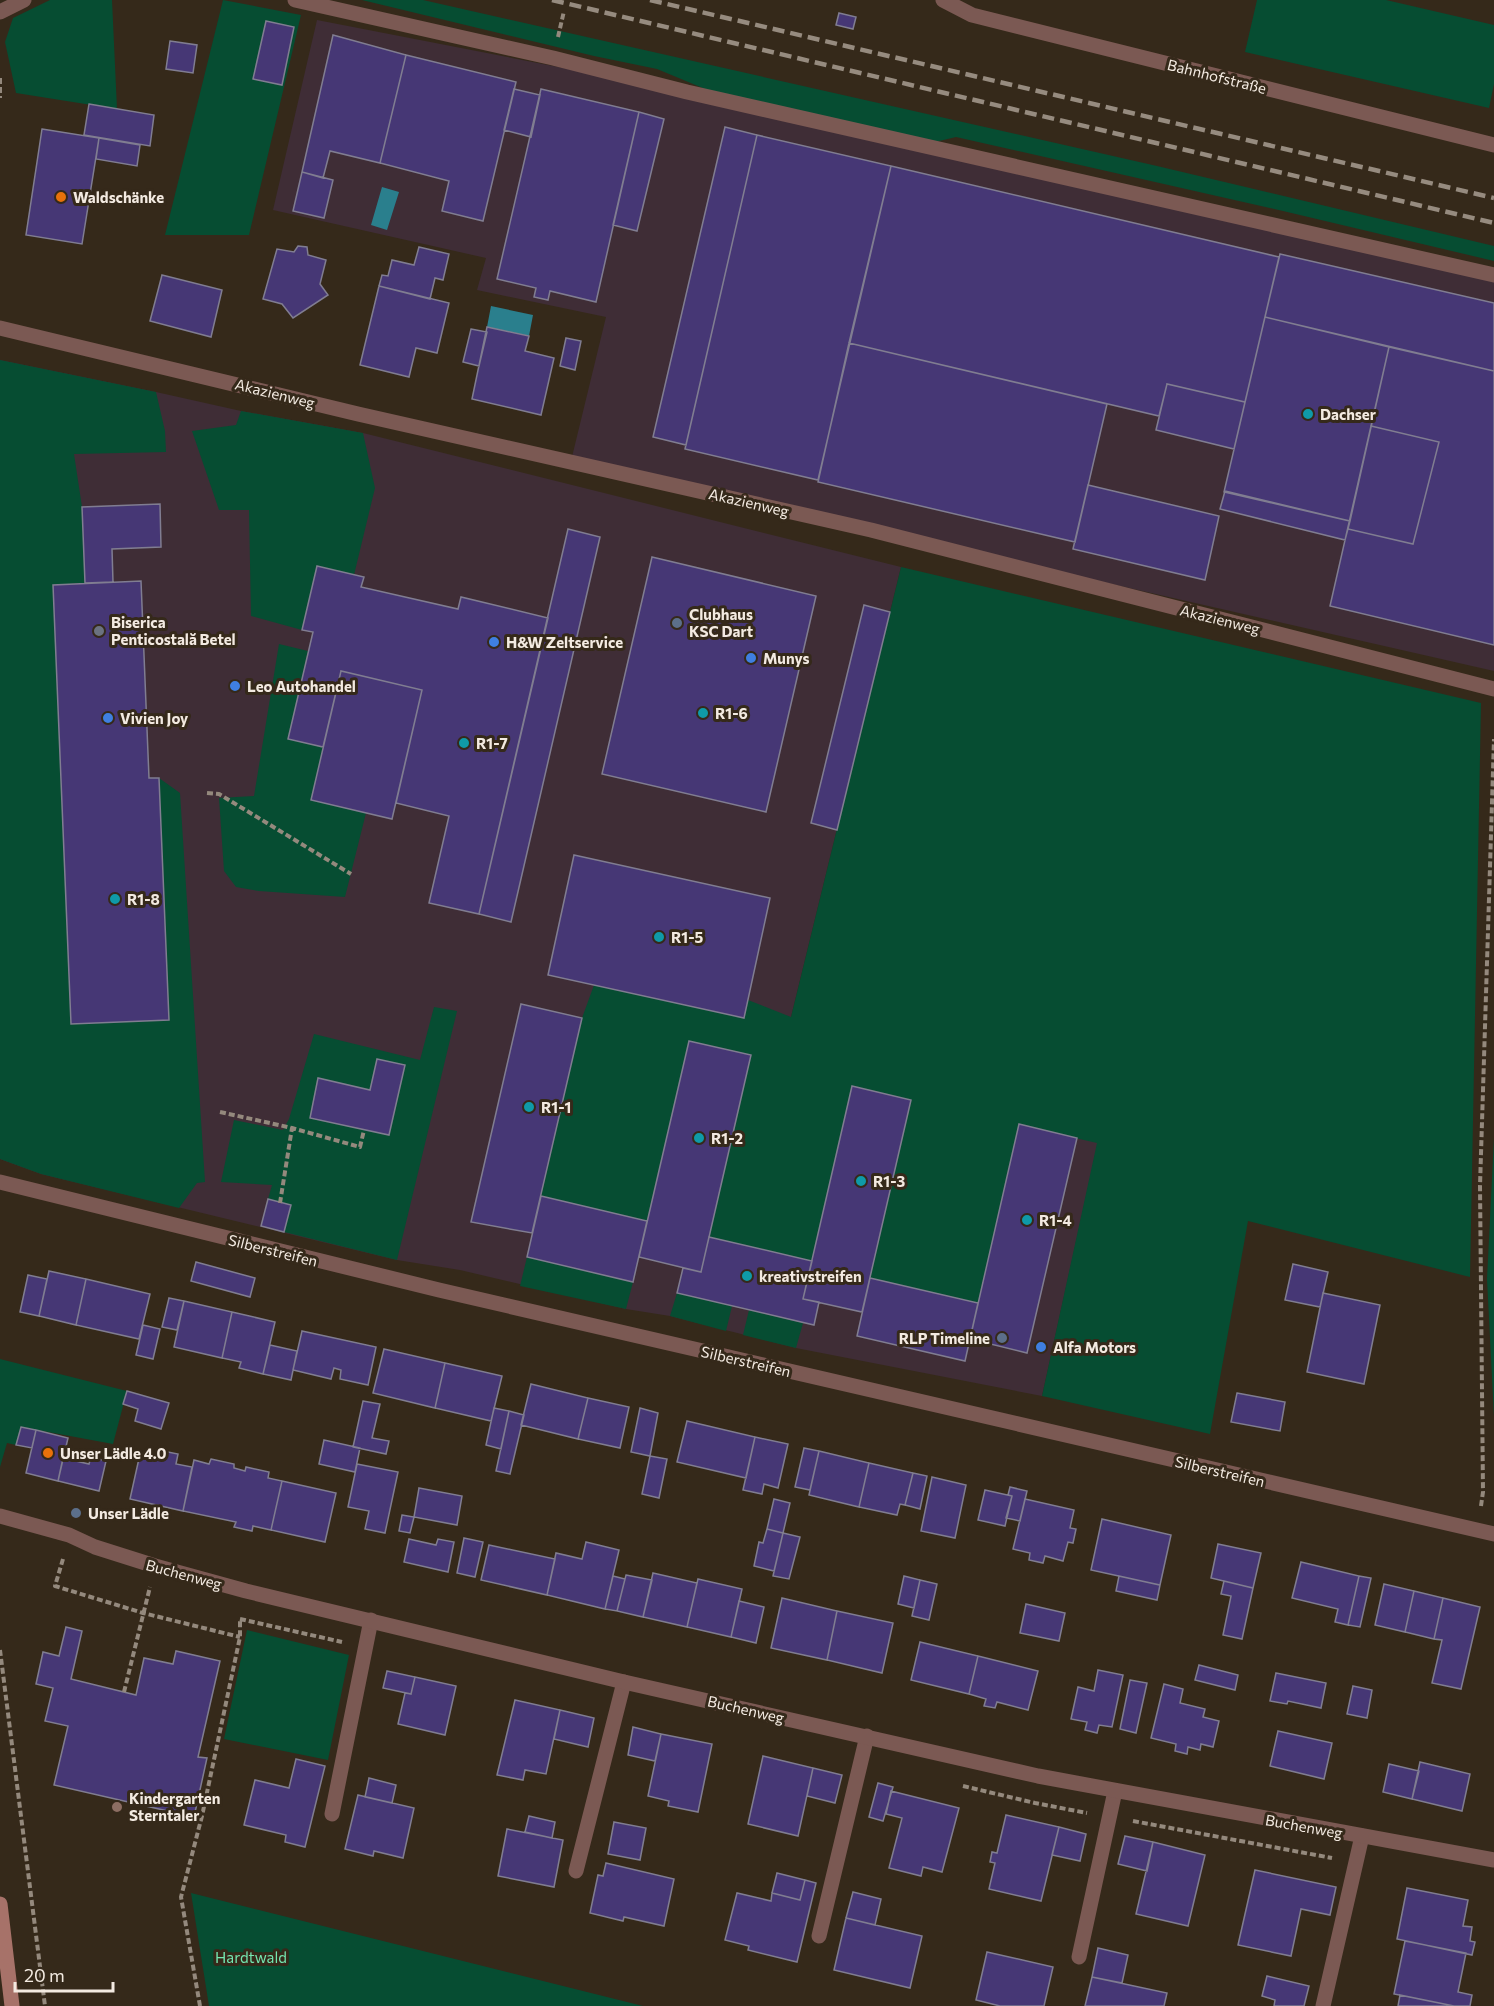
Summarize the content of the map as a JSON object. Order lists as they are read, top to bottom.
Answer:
{
  "streets": {
    "street": [
      "Bahnhofstraße",
      "Akazienweg",
      "Silberstreifen",
      "Buchenweg"
    ]
  },
  "parks": ["Hardtwald"],
  "places": [
    "Waldschänke",
    "Dachser",
    "Clubhaus KSC Dart",
    "Biserica Penticostală Betel",
    "H&W Zeltservice",
    "Munys",
    "Leo Autohandel",
    "R1-6",
    "Vivien Joy",
    "R1-7",
    "R1-8",
    "R1-5",
    "R1-1",
    "R1-2",
    "R1-3",
    "R1-4",
    "kreativstreifen",
    "RLP Timeline",
    "Alfa Motors",
    "Unser Lädle 4.0",
    "Unser Lädle",
    "Kindergarten Sterntaler"
  ],
  "scale_bar": "20 m"
}
